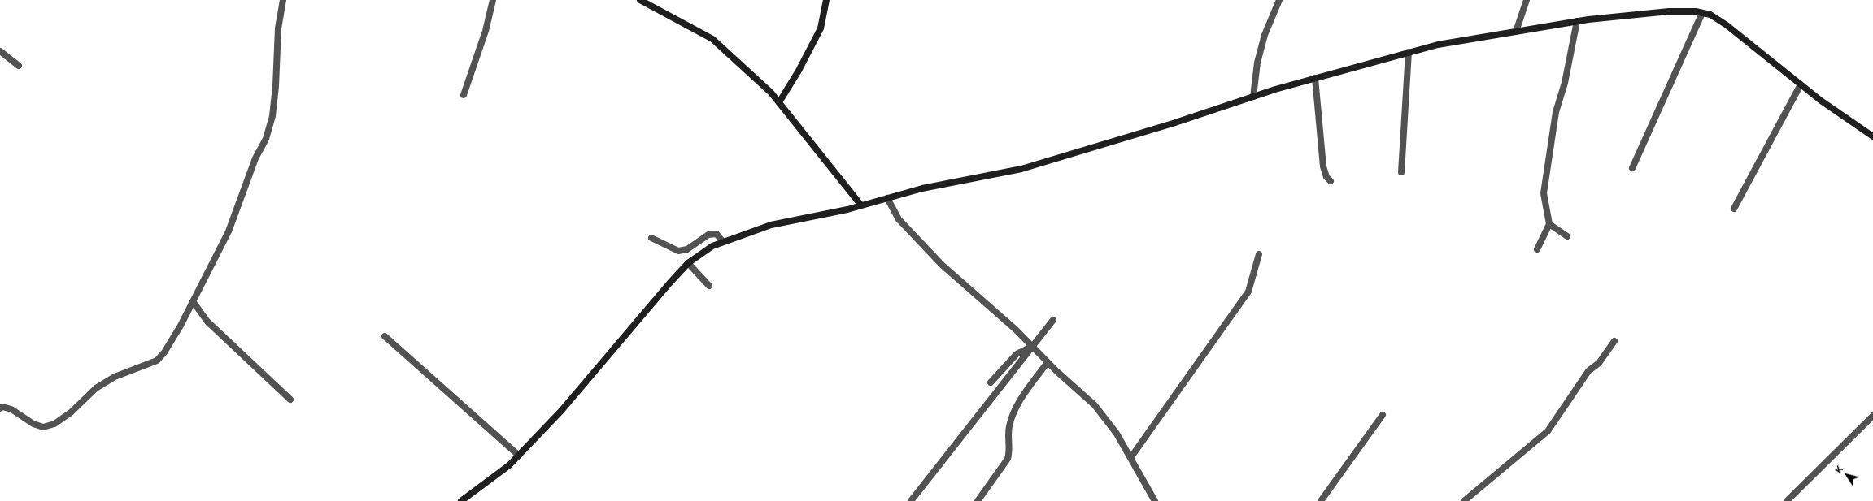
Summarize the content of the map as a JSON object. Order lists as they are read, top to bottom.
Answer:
{
  "north": "top left"
}
